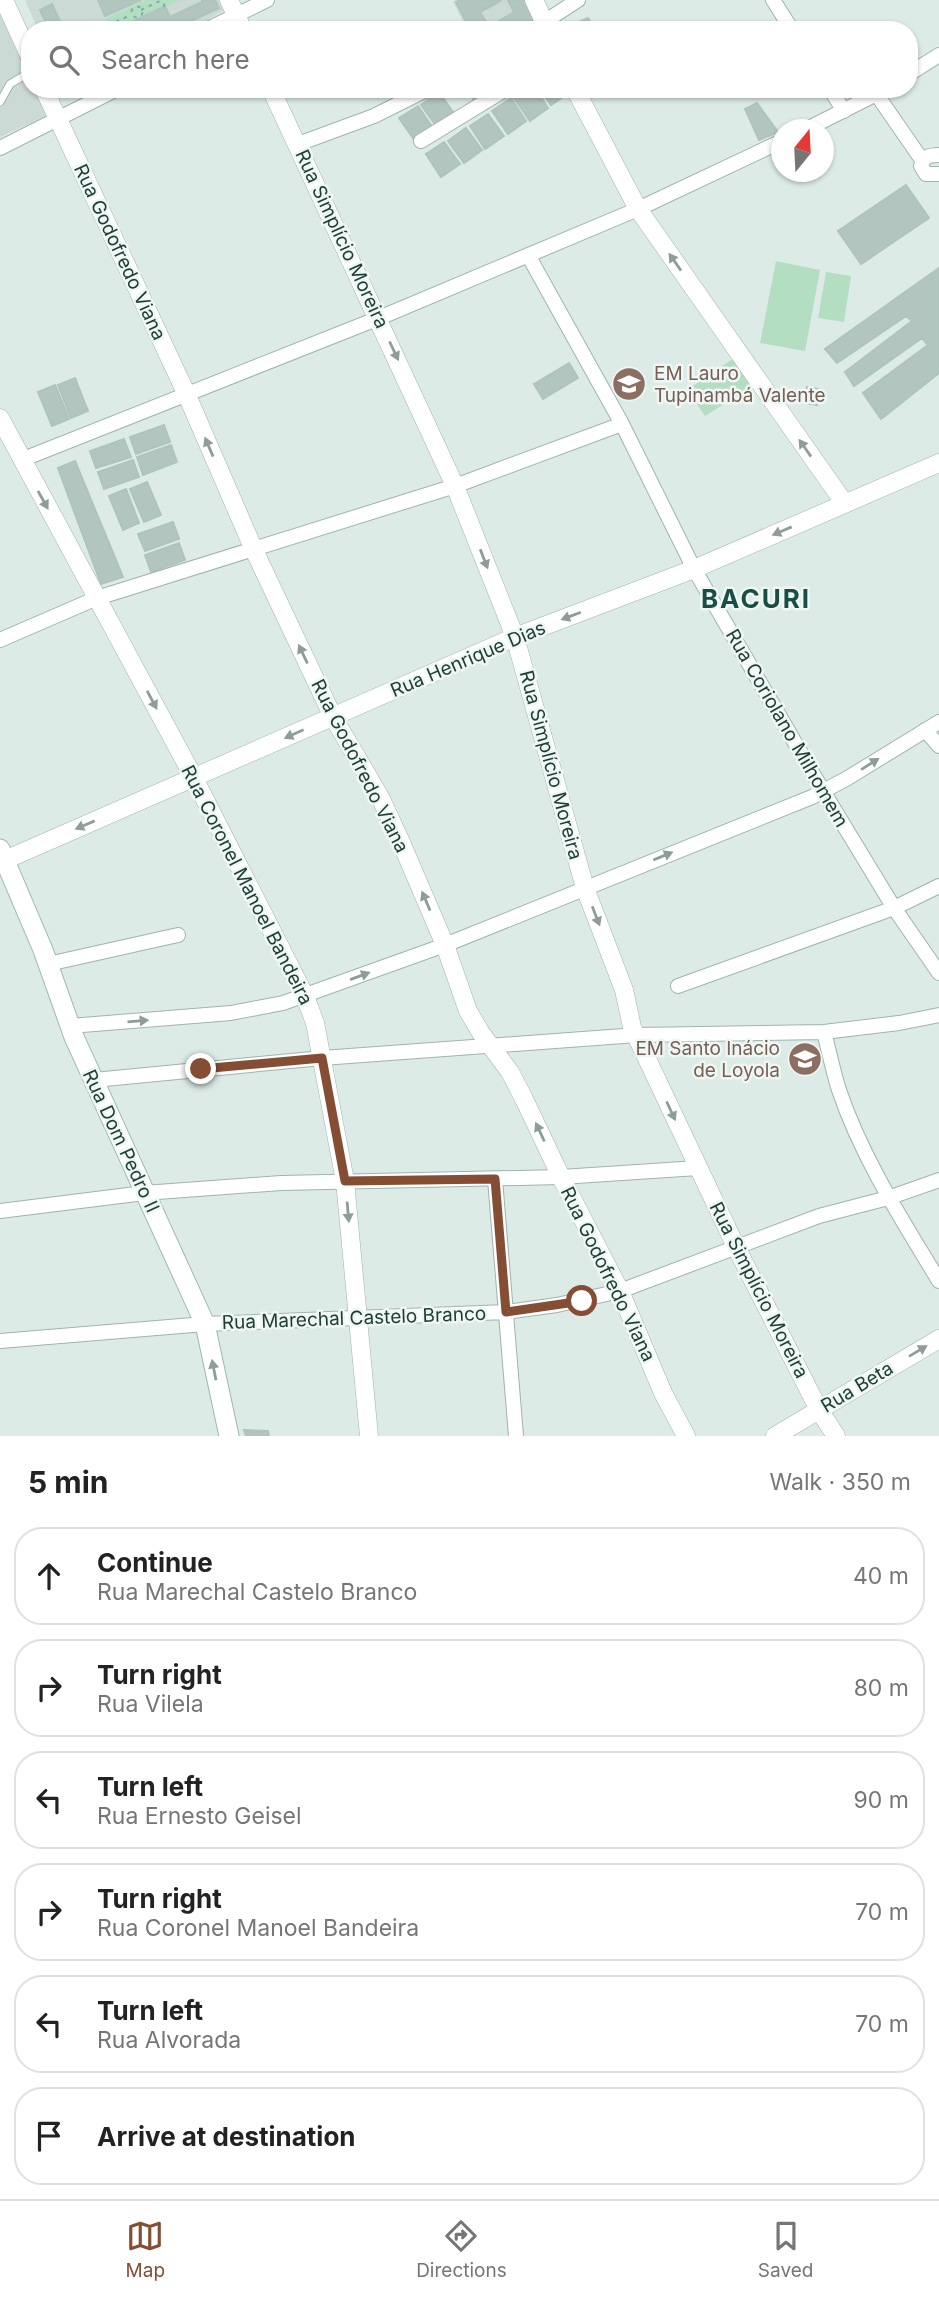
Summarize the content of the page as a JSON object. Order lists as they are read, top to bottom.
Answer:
{
  "streets": {
    "main road": ["Rua Dom Pedro II"],
    "street": [
      "Rua Simplício Moreira",
      "Rua Godofredo Viana",
      "Rua Henrique Dias",
      "Rua Coriolano Milhomem",
      "Rua Coronel Manoel Bandeira",
      "Rua Marechal Castelo Branco",
      "Rua Beta"
    ]
  },
  "crossings": [
    ["Rua Simplício Moreira", "Rua Henrique Dias"],
    ["Rua Simplício Moreira", "Rua Marechal Castelo Branco"],
    ["Rua Simplício Moreira", "Rua Beta"],
    ["Rua Godofredo Viana", "Rua Henrique Dias"],
    ["Rua Godofredo Viana", "Rua Marechal Castelo Branco"],
    ["Rua Henrique Dias", "Rua Coriolano Milhomem"],
    ["Rua Henrique Dias", "Rua Coronel Manoel Bandeira"],
    ["Rua Henrique Dias", "Rua Dom Pedro II"],
    ["Rua Coronel Manoel Bandeira", "Rua Marechal Castelo Branco"],
    ["Rua Dom Pedro II", "Rua Marechal Castelo Branco"]
  ],
  "one_way": [
    "Rua Simplício Moreira",
    "Rua Godofredo Viana",
    "Rua Henrique Dias",
    "Rua Coronel Manoel Bandeira",
    "Rua Beta"
  ],
  "districts": ["BACURI"],
  "places": {
    "school or university": ["EM Lauro Tupinambá Valente", "EM Santo Inácio de Loyola"]
  },
  "north": "top",
  "page": {
    "search": "Search here",
    "heading": ["5 min", "Walk · 350 m"],
    "list": [
      ["Continue", "Rua Marechal Castelo Branco", "40 m"],
      ["Turn right", "Rua Vilela", "80 m"],
      ["Turn left", "Rua Ernesto Geisel", "90 m"],
      ["Turn right", "Rua Coronel Manoel Bandeira", "70 m"],
      ["Turn left", "Rua Alvorada", "70 m"],
      "Arrive at destination"
    ],
    "nav": ["Map", "Directions", "Saved"]
  }
}
